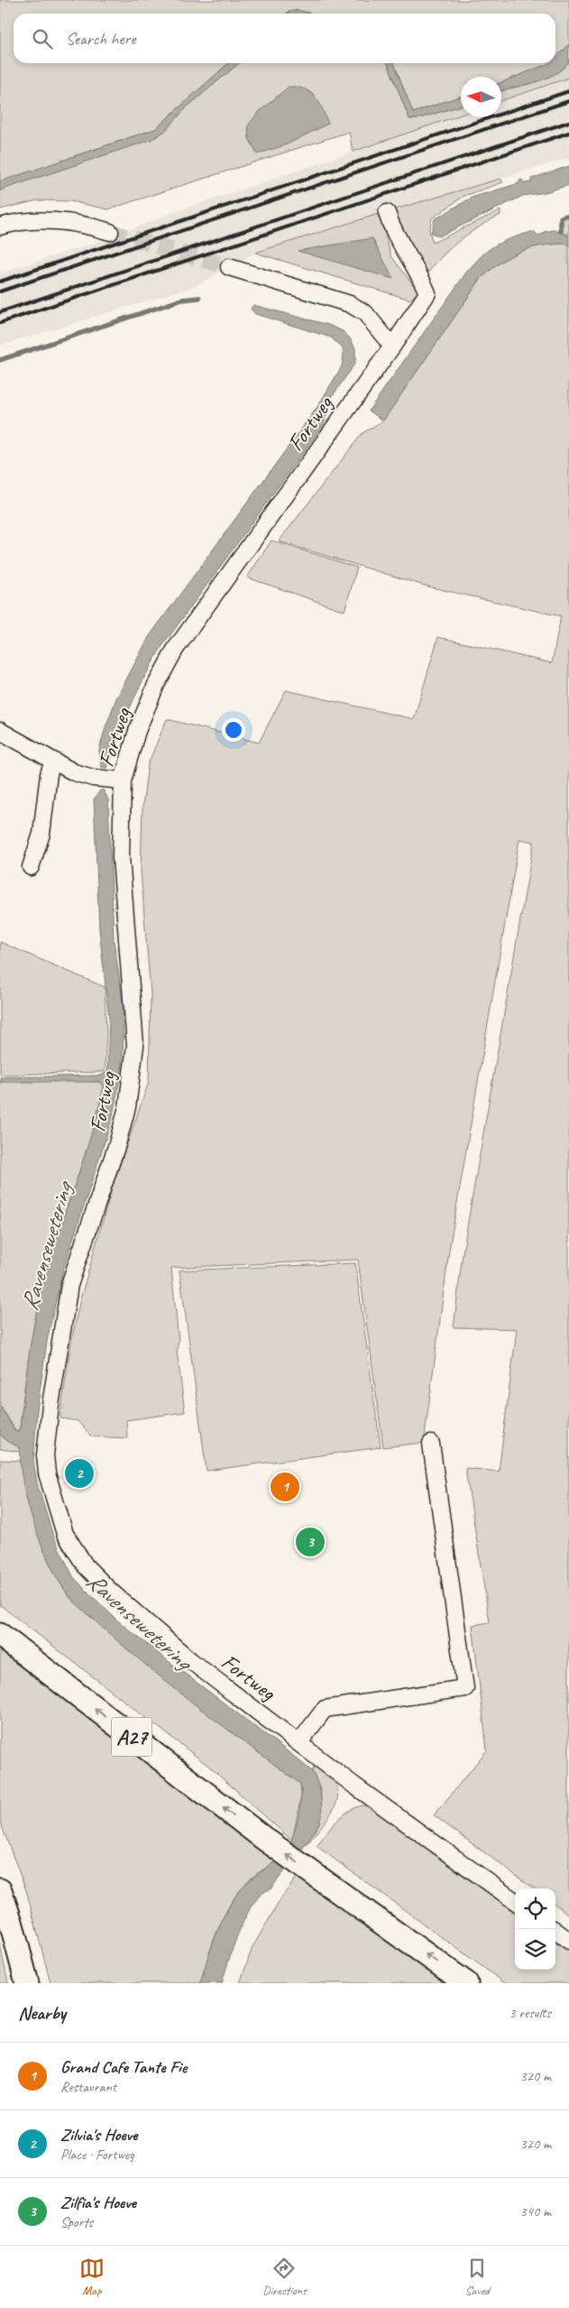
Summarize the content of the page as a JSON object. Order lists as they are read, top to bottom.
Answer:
{
  "streets": {
    "highway": ["A27"],
    "street": ["Fortweg"]
  },
  "water": ["Ravensewetering"],
  "north": "left",
  "page": {
    "search": "Search here",
    "pins": ["2", "1", "3"],
    "heading": ["Nearby", "3 results"],
    "list": [
      {
        "mark": "1",
        "name": "Grand Cafe Tante Fie",
        "note": "Restaurant",
        "value": "320 m"
      },
      {
        "mark": "2",
        "name": "Zilvia's Hoeve",
        "note": "Place · Fortweg",
        "value": "320 m"
      },
      {
        "mark": "3",
        "name": "Zilfia's Hoeve",
        "note": "Sports",
        "value": "340 m"
      }
    ],
    "nav": ["Map", "Directions", "Saved"]
  }
}
